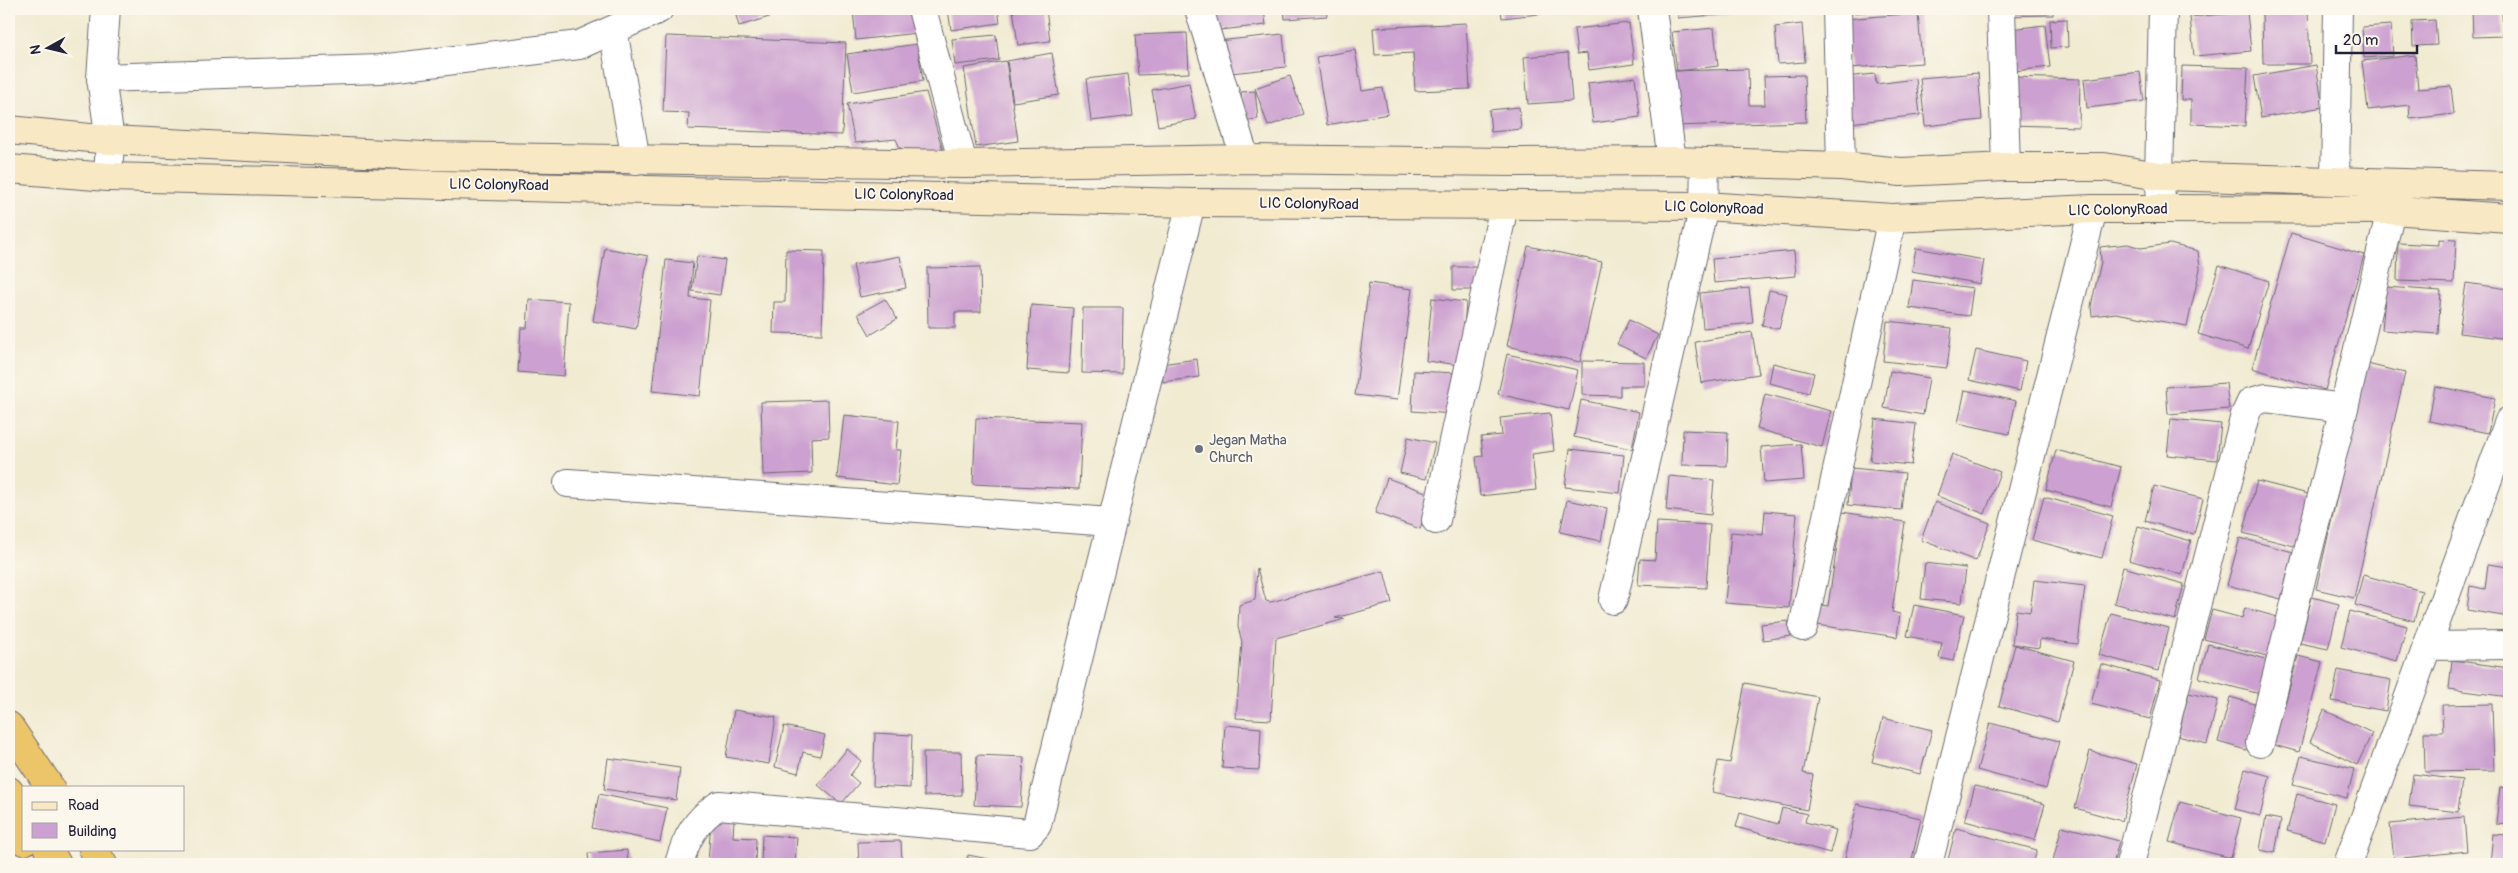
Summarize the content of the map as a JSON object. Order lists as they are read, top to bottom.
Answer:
{
  "streets": {
    "main road": ["LIC ColonyRoad"]
  },
  "places": ["Jegan Matha Church"],
  "legend": ["Road", "Building"],
  "scale_bar": "20 m",
  "north": "left"
}
